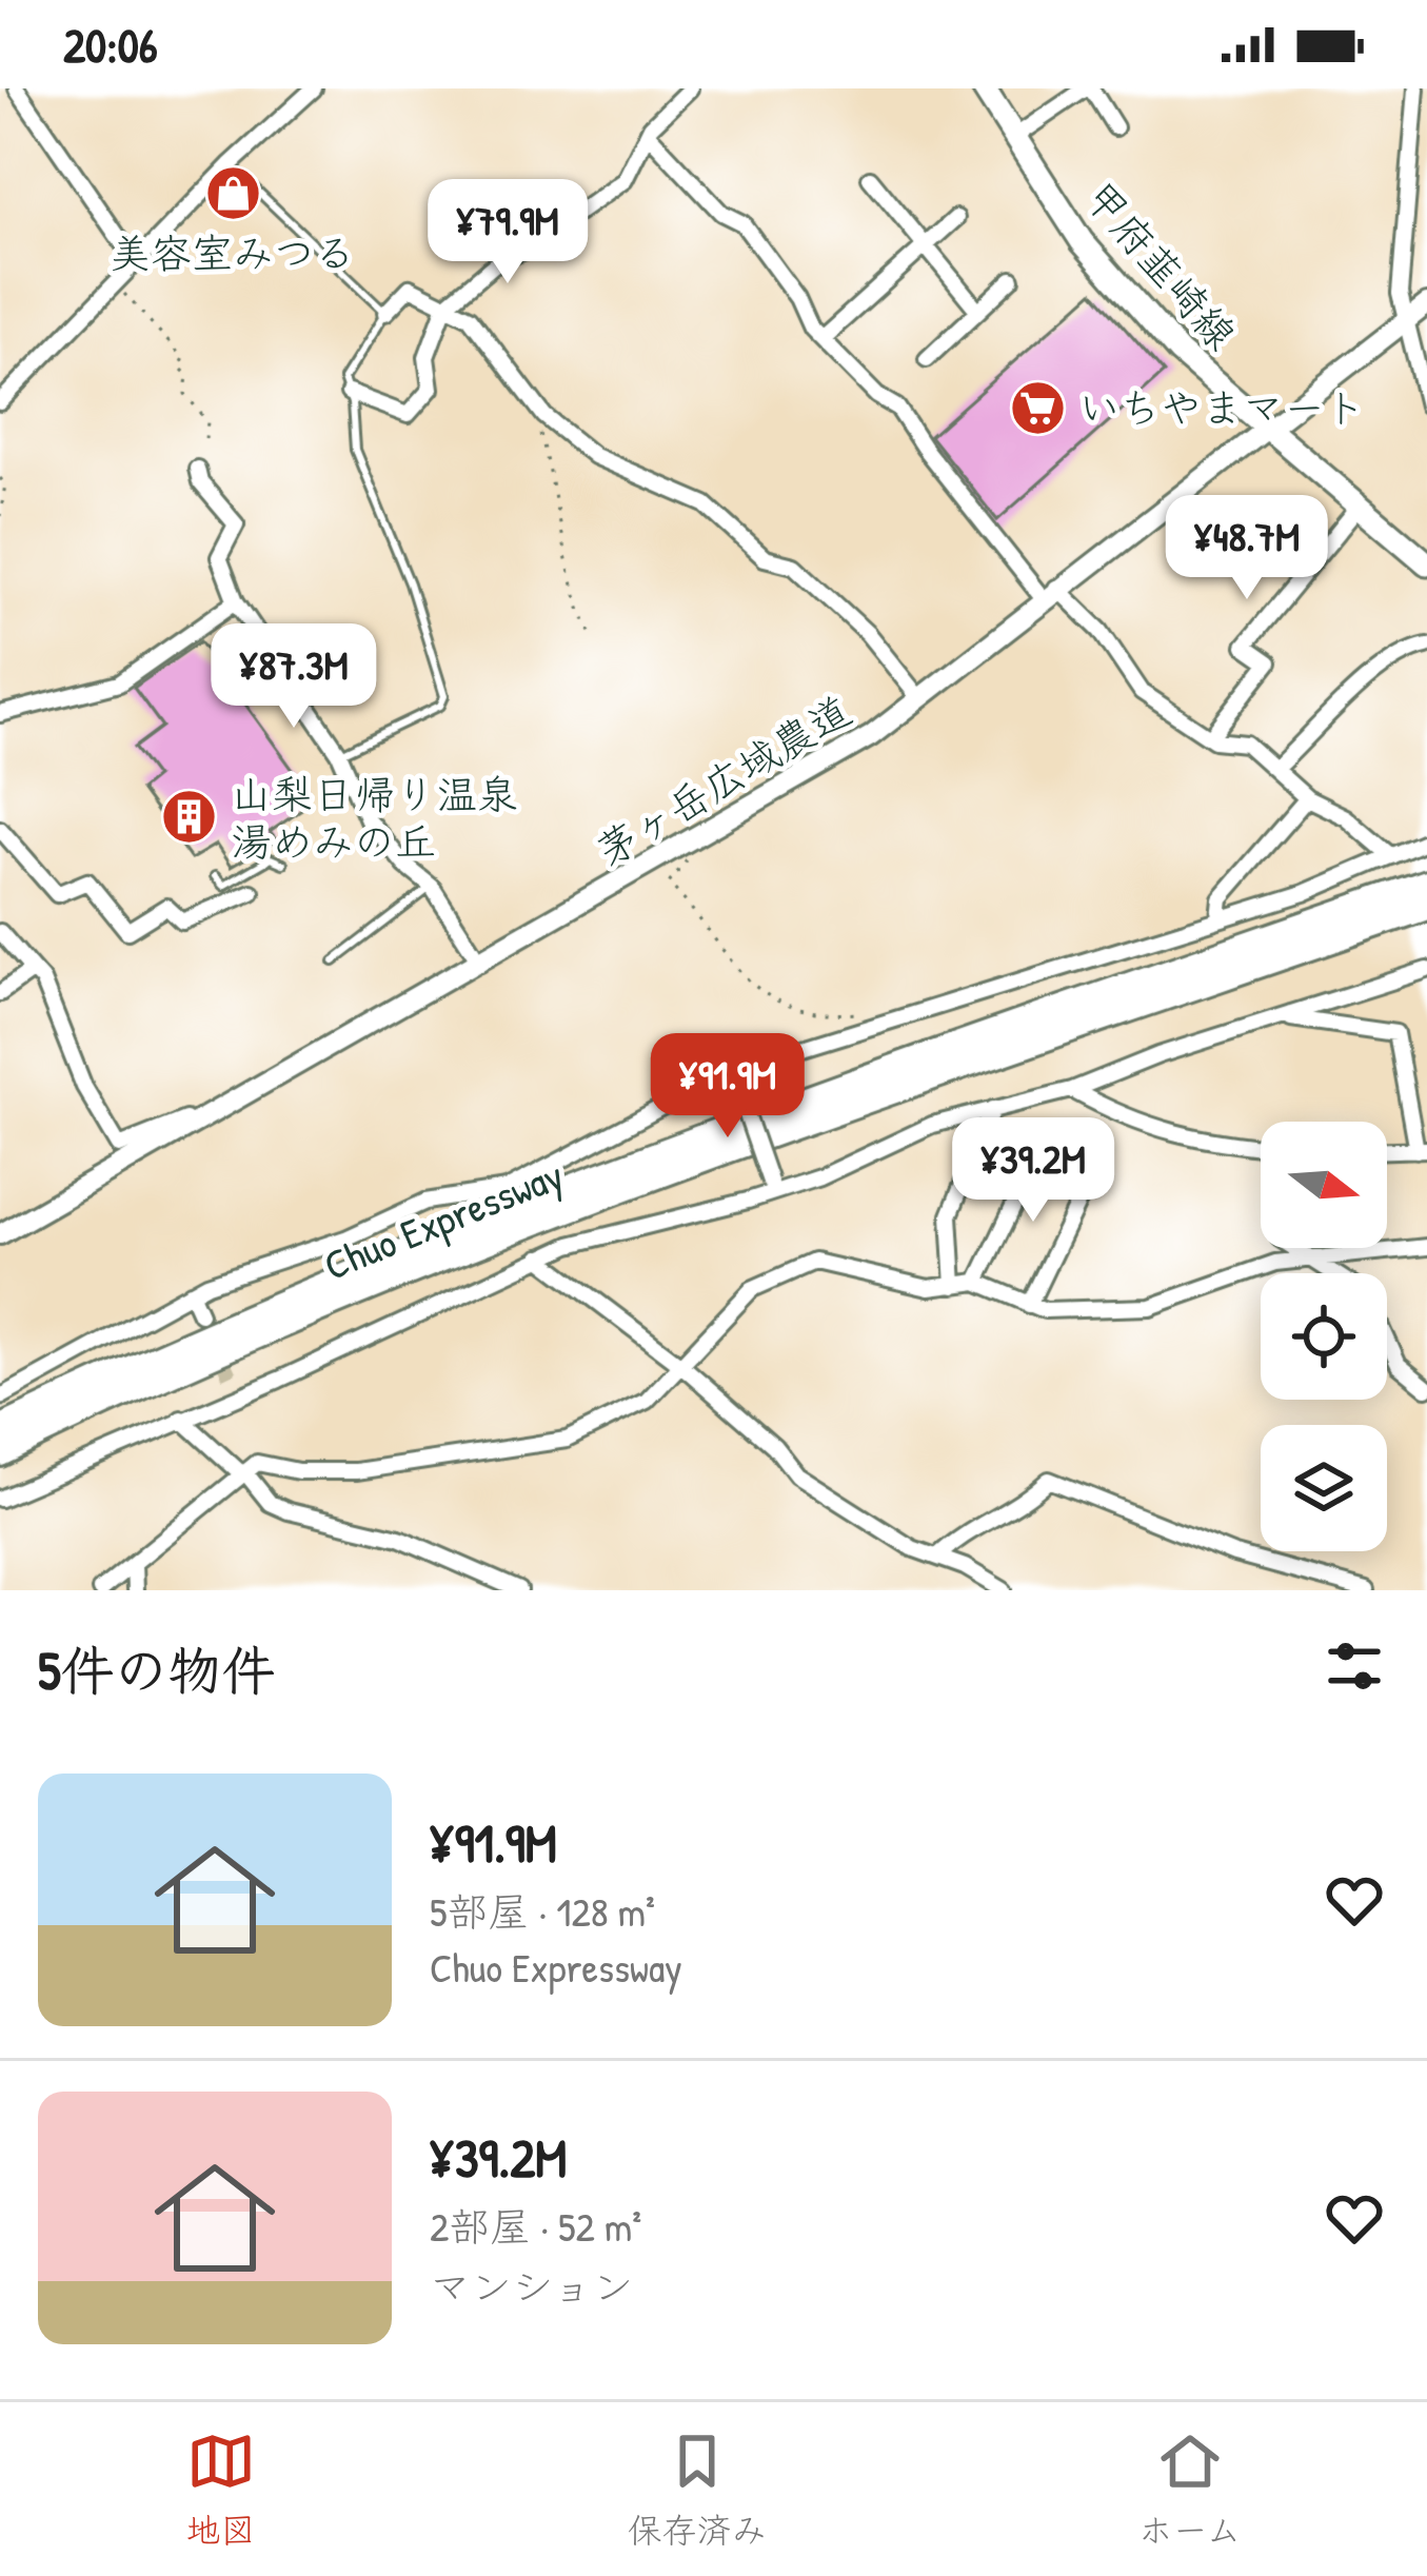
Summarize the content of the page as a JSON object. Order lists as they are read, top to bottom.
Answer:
{
  "streets": {
    "highway": ["Chuo Expressway"],
    "main road": ["甲府韮崎線"],
    "street": ["茅ヶ岳広域農道"]
  },
  "crossings": [
    ["甲府韮崎線", "茅ヶ岳広域農道"]
  ],
  "places": {
    "shop": ["美容室みつる"],
    "supermarket": ["いちやまマート"],
    "building": ["山梨日帰り温泉 湯めみの丘"]
  },
  "north": "right",
  "page": {
    "status": "20:06",
    "price": [
      "¥79.9M",
      "¥48.7M",
      "¥87.3M",
      "¥91.9M",
      "¥39.2M"
    ],
    "heading": "5件の物件",
    "list": [
      {
        "name": "¥91.9M",
        "note": "5部屋 · 128 m² · Chuo Expressway"
      },
      {
        "name": "¥39.2M",
        "note": "2部屋 · 52 m² · マンション"
      }
    ],
    "tabs": ["地図", "保存済み", "ホーム"]
  }
}
